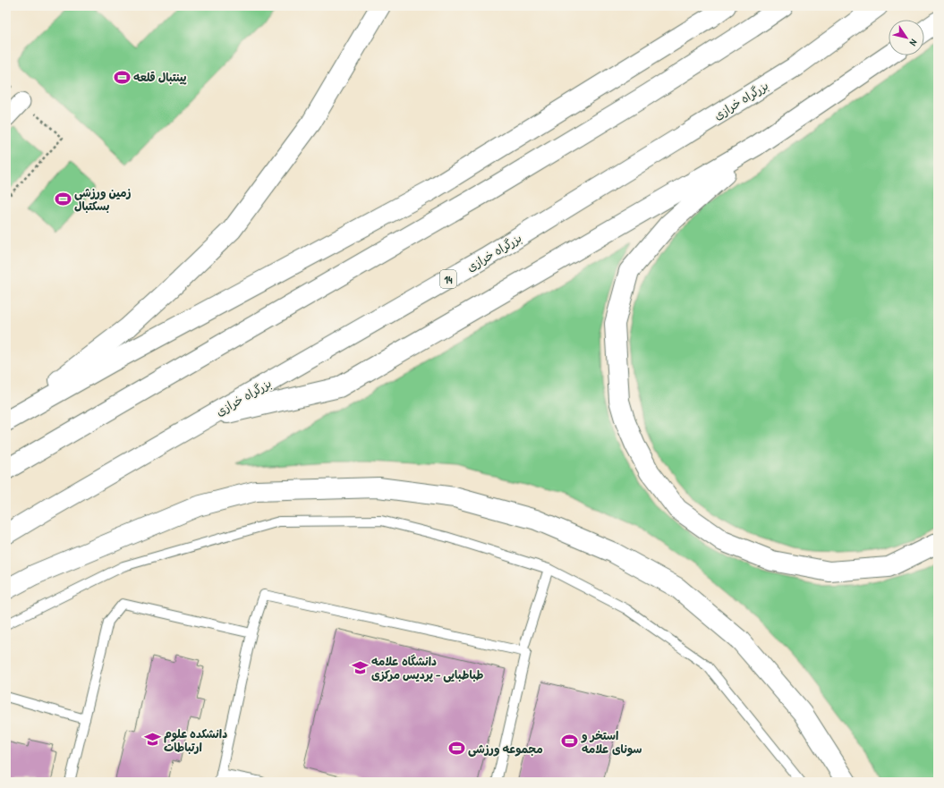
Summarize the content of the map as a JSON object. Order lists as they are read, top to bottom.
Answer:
{
  "streets": {
    "highway": ["بزرگراه خرازی", "14"]
  },
  "places": {
    "sports": [
      "پینتبال قلعه",
      "زمین ورزشی بسکتبال",
      "استخر و سونای علامه",
      "مجموعه ورزشی"
    ],
    "school or university": ["دانشگاه علامه طباطبایی - پردیس مرکزی", "دانشکده علوم ارتباطات"]
  },
  "north": "bottom right"
}
